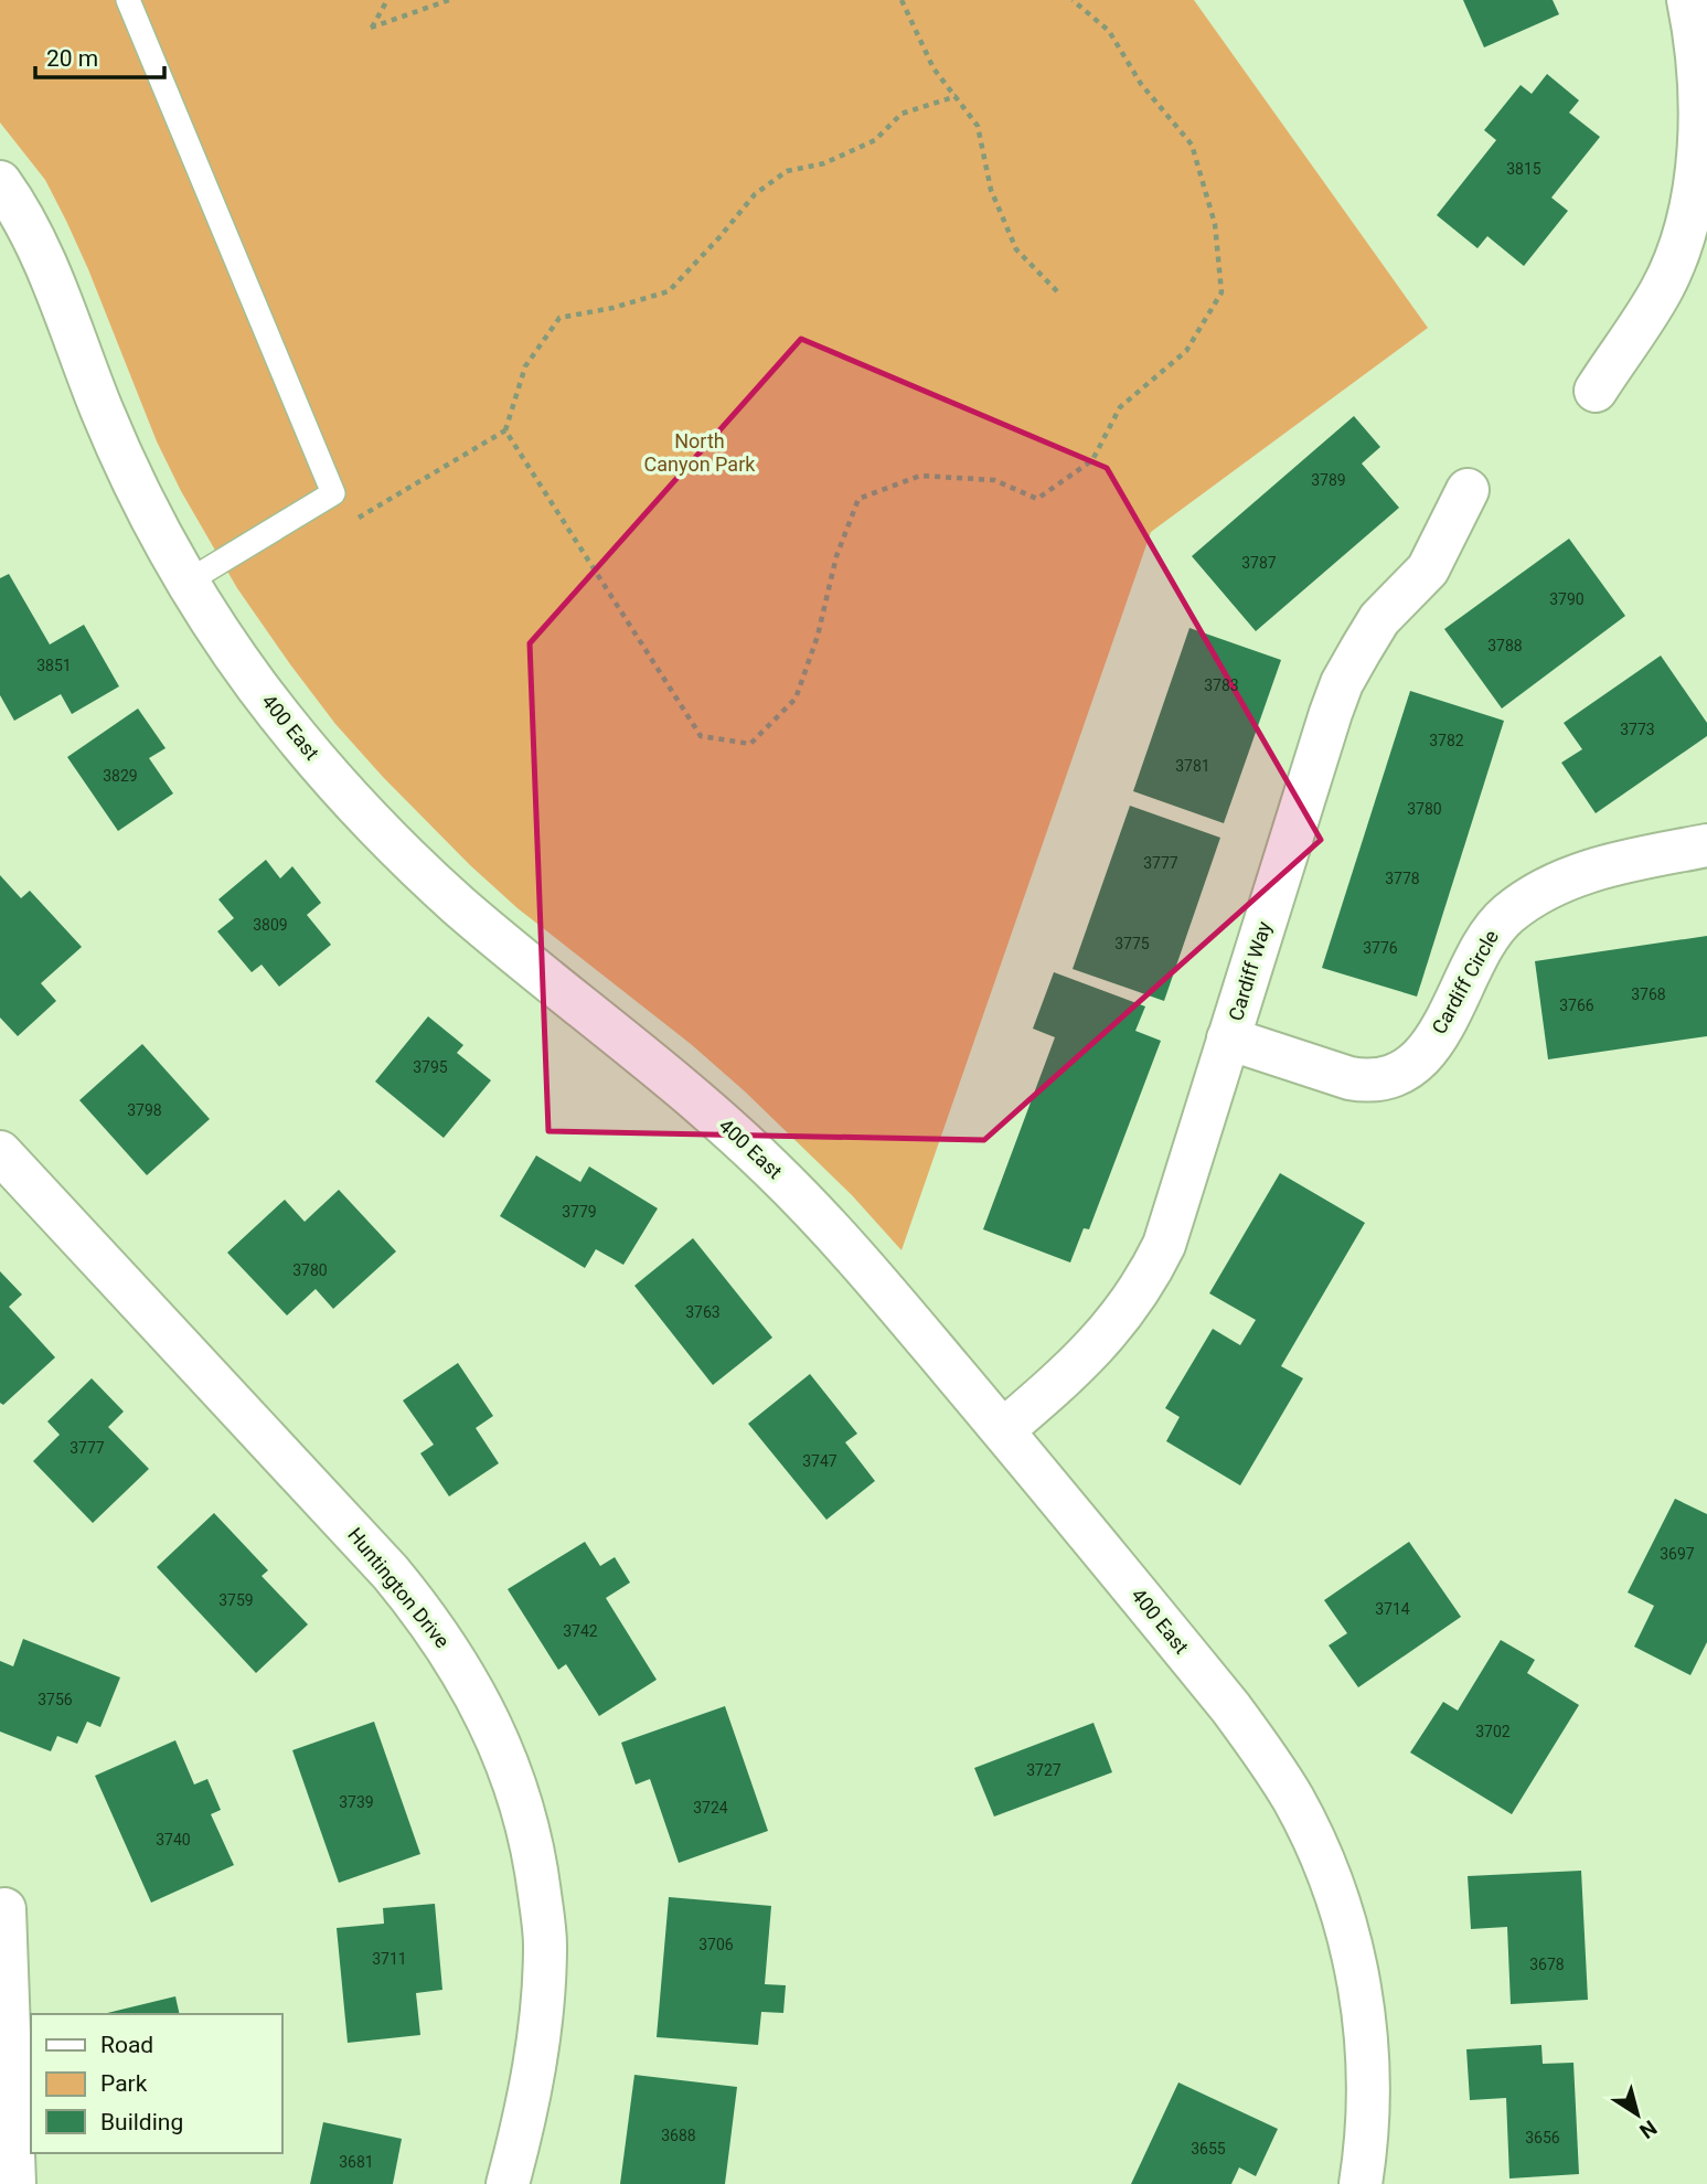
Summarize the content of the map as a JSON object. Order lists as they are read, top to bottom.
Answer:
{
  "streets": {
    "street": [
      "400 East",
      "Cardiff Way",
      "Cardiff Circle",
      "Huntington Drive"
    ]
  },
  "crossings": [
    ["400 East", "Cardiff Way"],
    ["Cardiff Way", "Cardiff Circle"]
  ],
  "parks": ["North Canyon Park"],
  "house_numbers": [
    "3815",
    "3789",
    "3787",
    "3790",
    "3788",
    "3851",
    "3783",
    "3773",
    "3782",
    "3781",
    "3829",
    "3780",
    "3777",
    "3778",
    "3809",
    "3775",
    "3776",
    "3768",
    "3766",
    "3795",
    "3798",
    "3779",
    "3780",
    "3763",
    "3777",
    "3747",
    "3697",
    "3759",
    "3714",
    "3742",
    "3756",
    "3702",
    "3727",
    "3739",
    "3724",
    "3740",
    "3706",
    "3711",
    "3678",
    "3688",
    "3656",
    "3655",
    "3681"
  ],
  "legend": ["Road", "Park", "Building"],
  "scale_bar": "20 m",
  "north": "bottom right"
}
